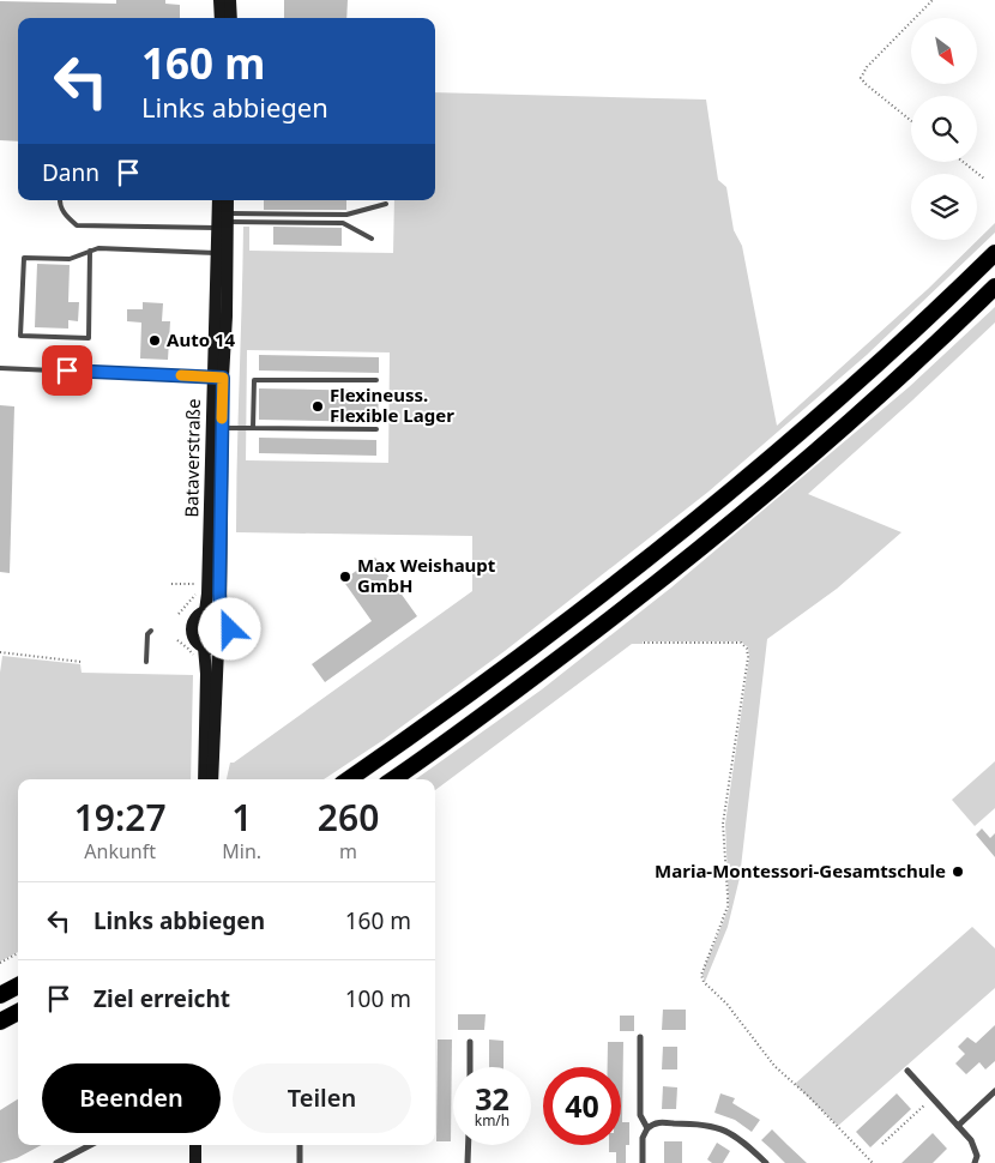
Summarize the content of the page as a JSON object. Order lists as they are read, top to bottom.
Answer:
{
  "streets": {
    "street": ["Bataverstraße"]
  },
  "places": [
    "Auto 14",
    "Flexineuss. Flexible Lager",
    "Max Weishaupt GmbH",
    "Maria-Montessori-Gesamtschule"
  ],
  "north": "bottom right",
  "page": {
    "turn": ["160 m", "Links abbiegen"],
    "then": "Dann",
    "eta": [
      "19:27",
      "Ankunft",
      "1",
      "Min.",
      "260",
      "m"
    ],
    "list": [
      {
        "name": "Links abbiegen",
        "value": "160 m"
      },
      {
        "name": "Ziel erreicht",
        "value": "100 m"
      }
    ],
    "buttons": ["Beenden", "Teilen"],
    "speed": "32 km/h",
    "limit": "40"
  }
}
